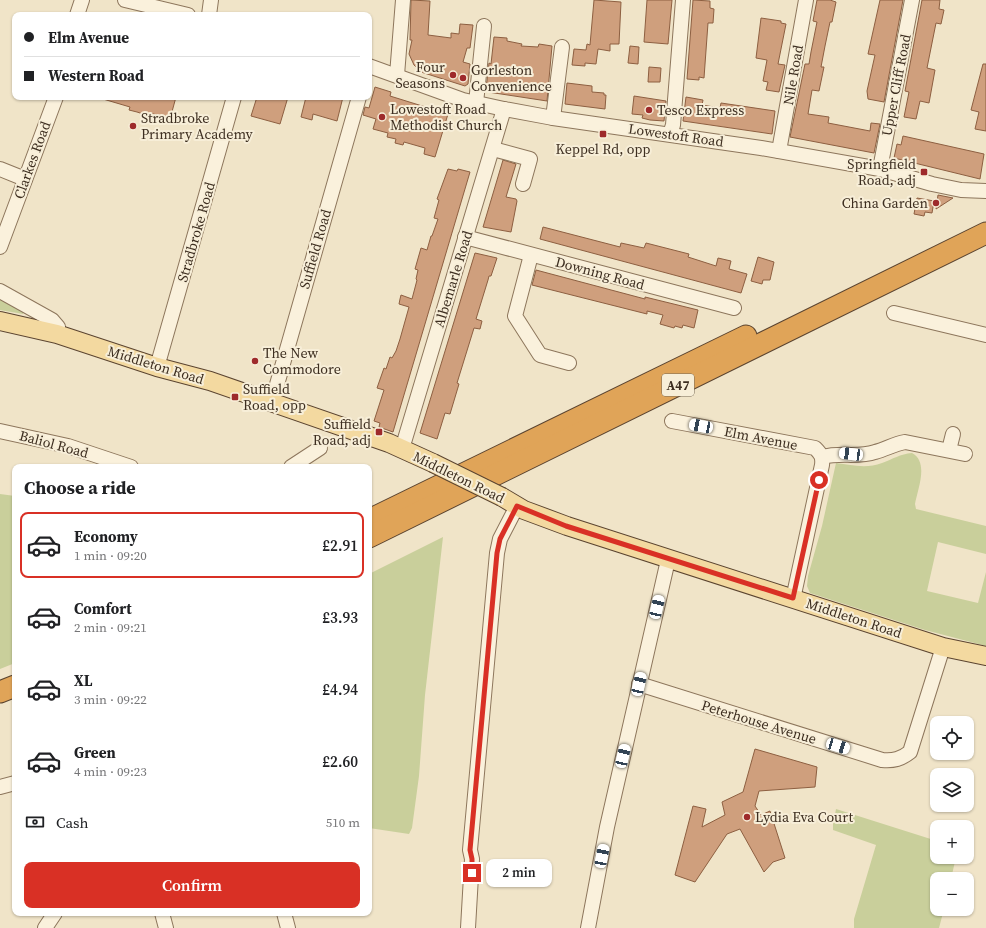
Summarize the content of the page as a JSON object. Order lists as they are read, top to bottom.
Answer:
{
  "streets": {
    "highway": ["A47"],
    "main road": ["Middleton Road"],
    "street": [
      "Nile Road",
      "Upper Cliff Road",
      "Lowestoft Road",
      "Clarkes Road",
      "Stradbroke Road",
      "Suffield Road",
      "Downing Road",
      "Albemarle Road",
      "Elm Avenue",
      "Baliol Road",
      "Peterhouse Avenue"
    ]
  },
  "crossings": [
    ["Nile Road", "Lowestoft Road"],
    ["Upper Cliff Road", "Lowestoft Road"],
    ["Lowestoft Road", "Albemarle Road"],
    ["Stradbroke Road", "Middleton Road"],
    ["Suffield Road", "Middleton Road"],
    ["Downing Road", "Albemarle Road"],
    ["Albemarle Road", "Middleton Road"],
    ["Middleton Road", "Peterhouse Avenue"]
  ],
  "places": {
    "other": [
      "Four Seasons",
      "Gorleston Convenience",
      "Tesco Express",
      "Lowestoft Road Methodist Church",
      "Stradbroke Primary Academy",
      "China Garden",
      "The New Commodore",
      "Lydia Eva Court"
    ],
    "transit": [
      "Keppel Rd, opp",
      "Springfield Road, adj",
      "Suffield Road, opp",
      "Suffield Road, adj"
    ]
  },
  "page": {
    "banner": ["Elm Avenue", "Western Road"],
    "heading": "Choose a ride",
    "list": [
      {
        "name": "Economy",
        "note": "1 min · 09:20",
        "value": "£2.91"
      },
      {
        "name": "Comfort",
        "note": "2 min · 09:21",
        "value": "£3.93"
      },
      {
        "name": "XL",
        "note": "3 min · 09:22",
        "value": "£4.94"
      },
      {
        "name": "Green",
        "note": "4 min · 09:23",
        "value": "£2.60"
      }
    ],
    "map_buttons": ["+", "−"],
    "pay": ["Cash", "510 m"],
    "buttons": "Confirm",
    "bubble": "2 min"
  }
}
